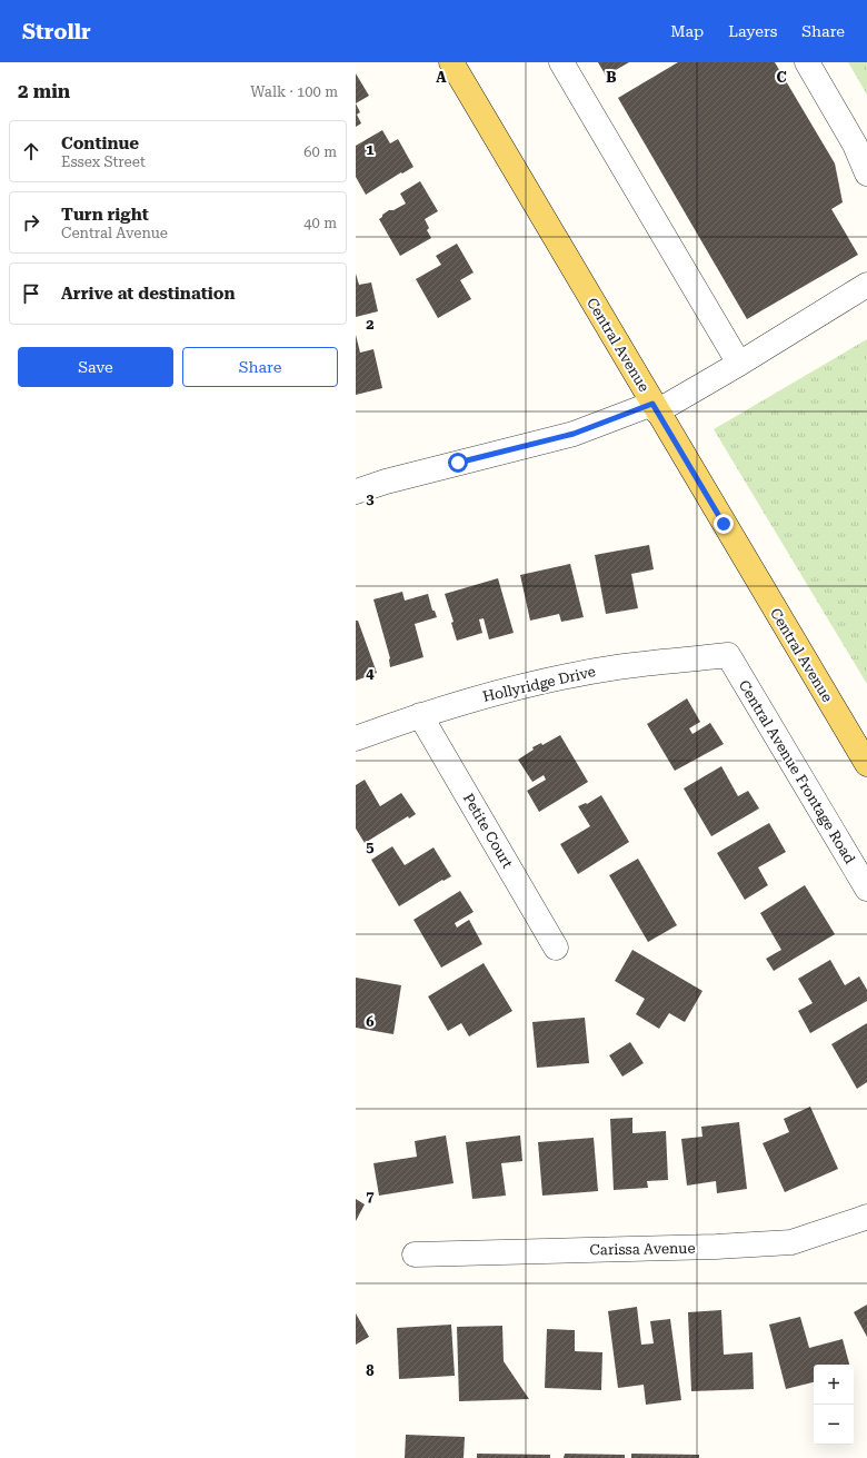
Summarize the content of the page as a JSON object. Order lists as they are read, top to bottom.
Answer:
{
  "streets": {
    "main road": ["Central Avenue"],
    "street": [
      "Hollyridge Drive",
      "Central Avenue Frontage Road",
      "Petite Court",
      "Carissa Avenue"
    ]
  },
  "crossings": [
    ["Hollyridge Drive", "Central Avenue Frontage Road"],
    ["Hollyridge Drive", "Petite Court"]
  ],
  "page": {
    "header": "Strollr",
    "nav": ["Map", "Layers", "Share"],
    "heading": ["2 min", "Walk · 100 m"],
    "list": [
      ["Continue", "Essex Street", "60 m"],
      ["Turn right", "Central Avenue", "40 m"],
      "Arrive at destination"
    ],
    "buttons": ["Save", "Share"],
    "map_buttons": ["+", "−"]
  },
  "grid": {
    "columns": ["A", "B", "C"],
    "rows": [
      "1",
      "2",
      "3",
      "4",
      "5",
      "6",
      "7",
      "8"
    ]
  }
}
